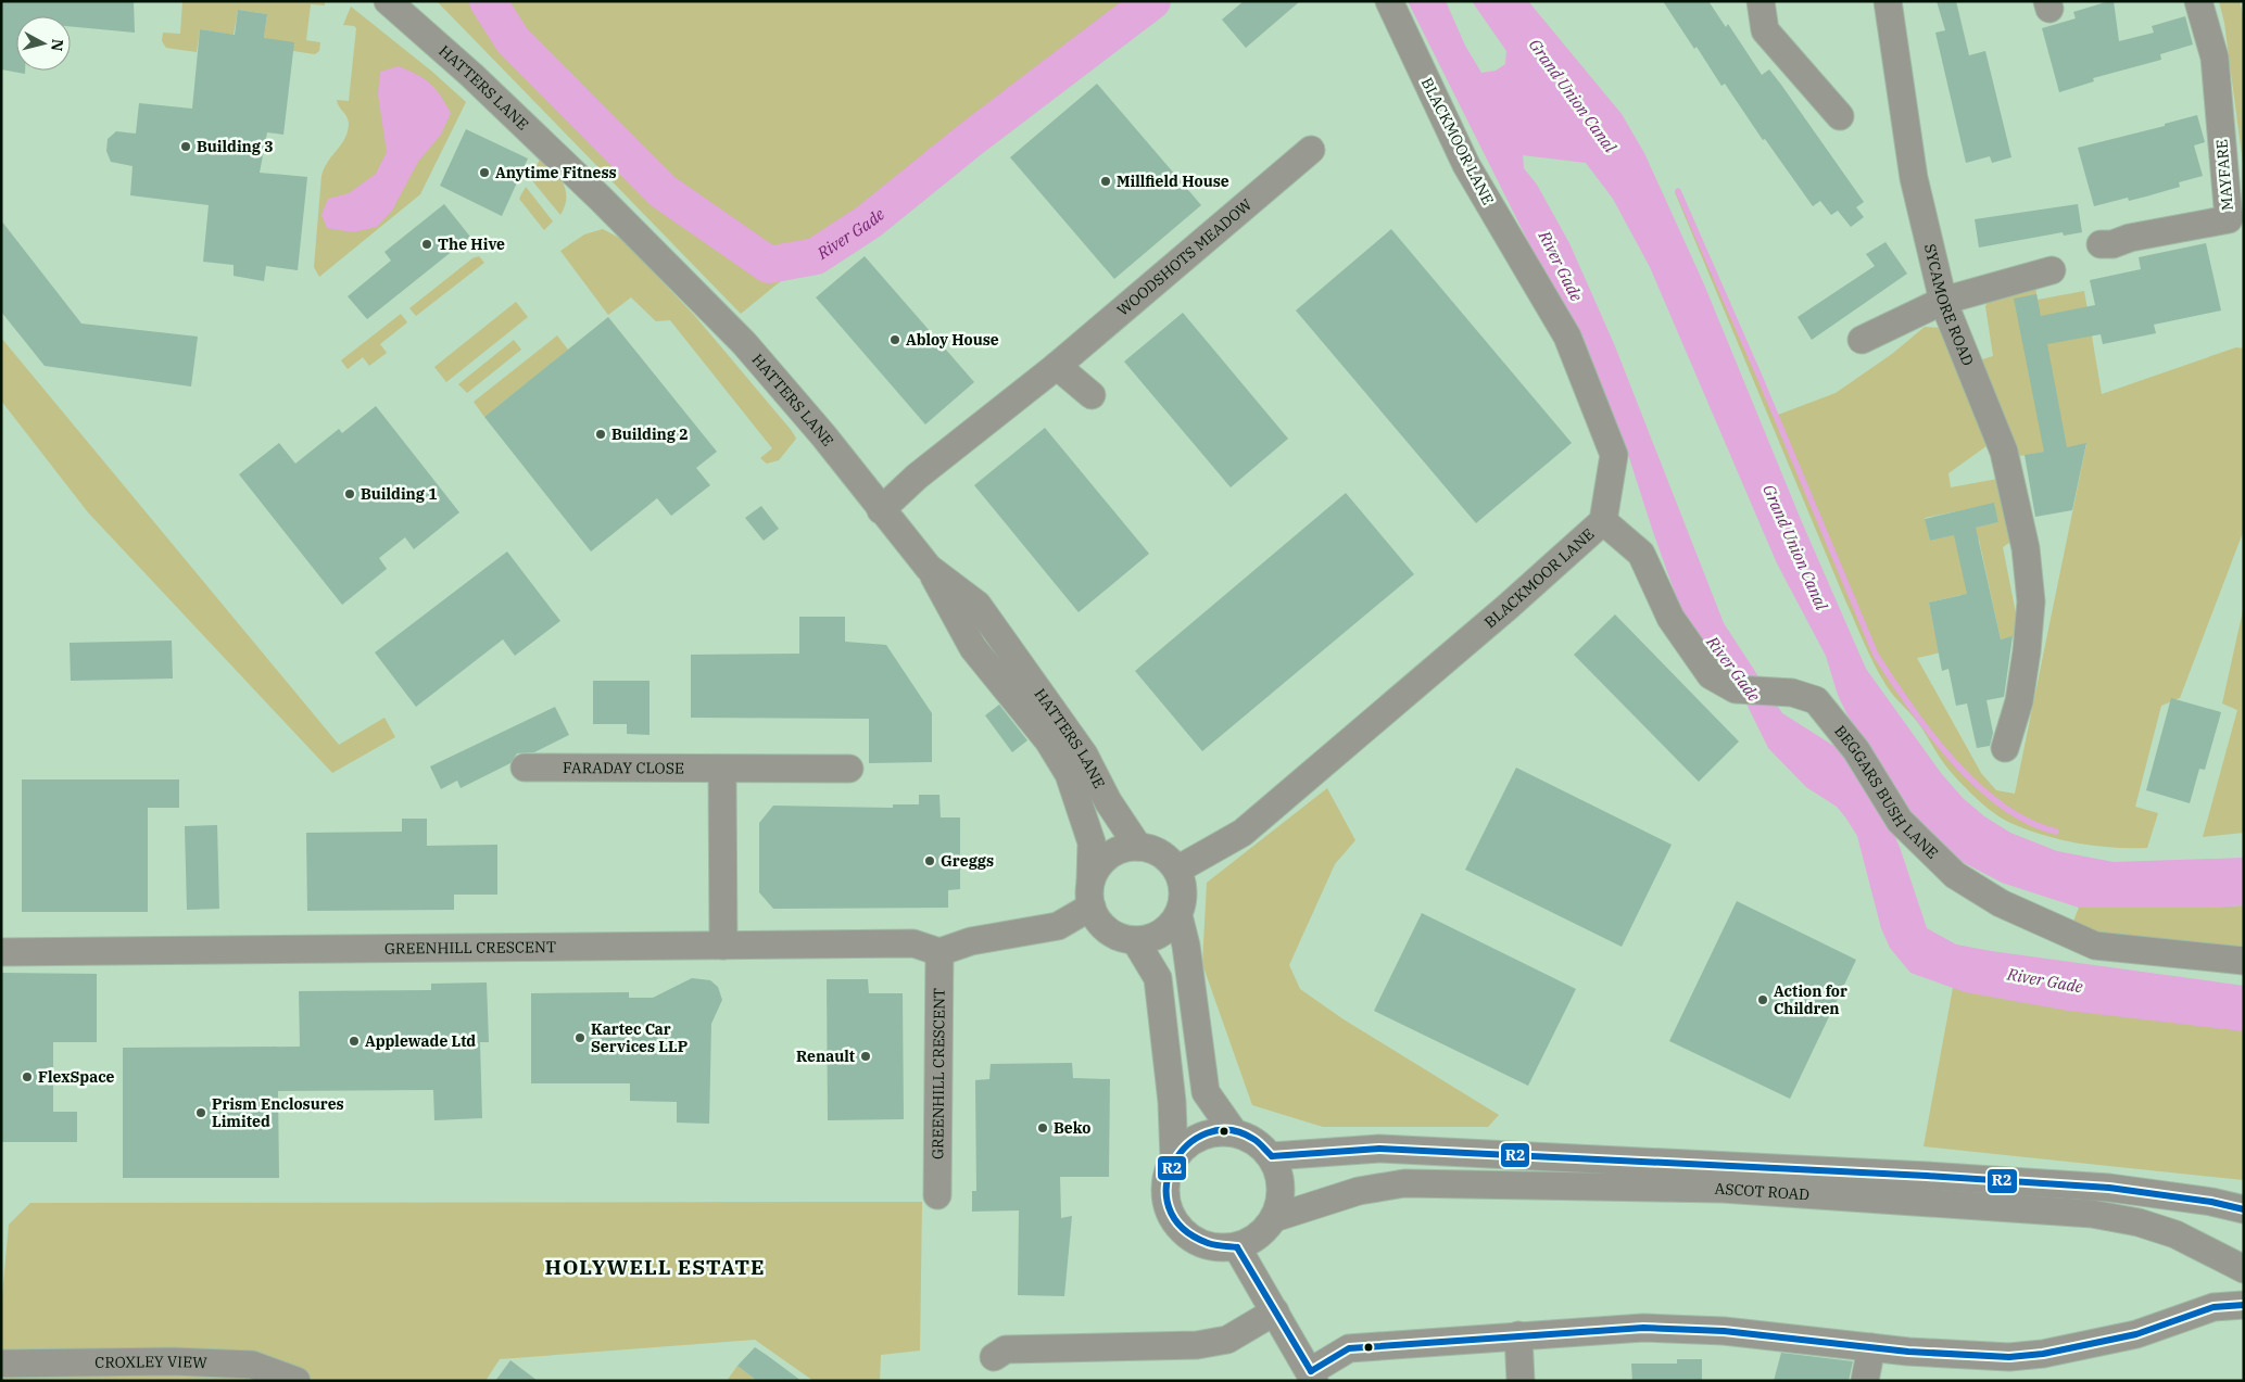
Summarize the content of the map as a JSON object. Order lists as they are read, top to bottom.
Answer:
{
  "streets": {
    "street": [
      "HATTERS LANE",
      "BLACKMOOR LANE",
      "MAYFARE",
      "WOODSHOTS MEADOW",
      "SYCAMORE ROAD",
      "FARADAY CLOSE",
      "BEGGARS BUSH LANE",
      "GREENHILL CRESCENT",
      "ASCOT ROAD",
      "CROXLEY VIEW"
    ]
  },
  "crossings": [
    ["HATTERS LANE", "BLACKMOOR LANE"],
    ["HATTERS LANE", "WOODSHOTS MEADOW"],
    ["BLACKMOOR LANE", "BEGGARS BUSH LANE"]
  ],
  "districts": ["HOLYWELL ESTATE"],
  "water": ["Grand Union Canal", "River Gade"],
  "places": [
    "Building 3",
    "Anytime Fitness",
    "Millfield House",
    "The Hive",
    "Abloy House",
    "Building 2",
    "Building 1",
    "Greggs",
    "Action for Children",
    "Kartec Car Services LLP",
    "Applewade Ltd",
    "Renault",
    "FlexSpace",
    "Prism Enclosures Limited",
    "Beko"
  ],
  "lines": ["transit line R2"],
  "north": "right"
}
